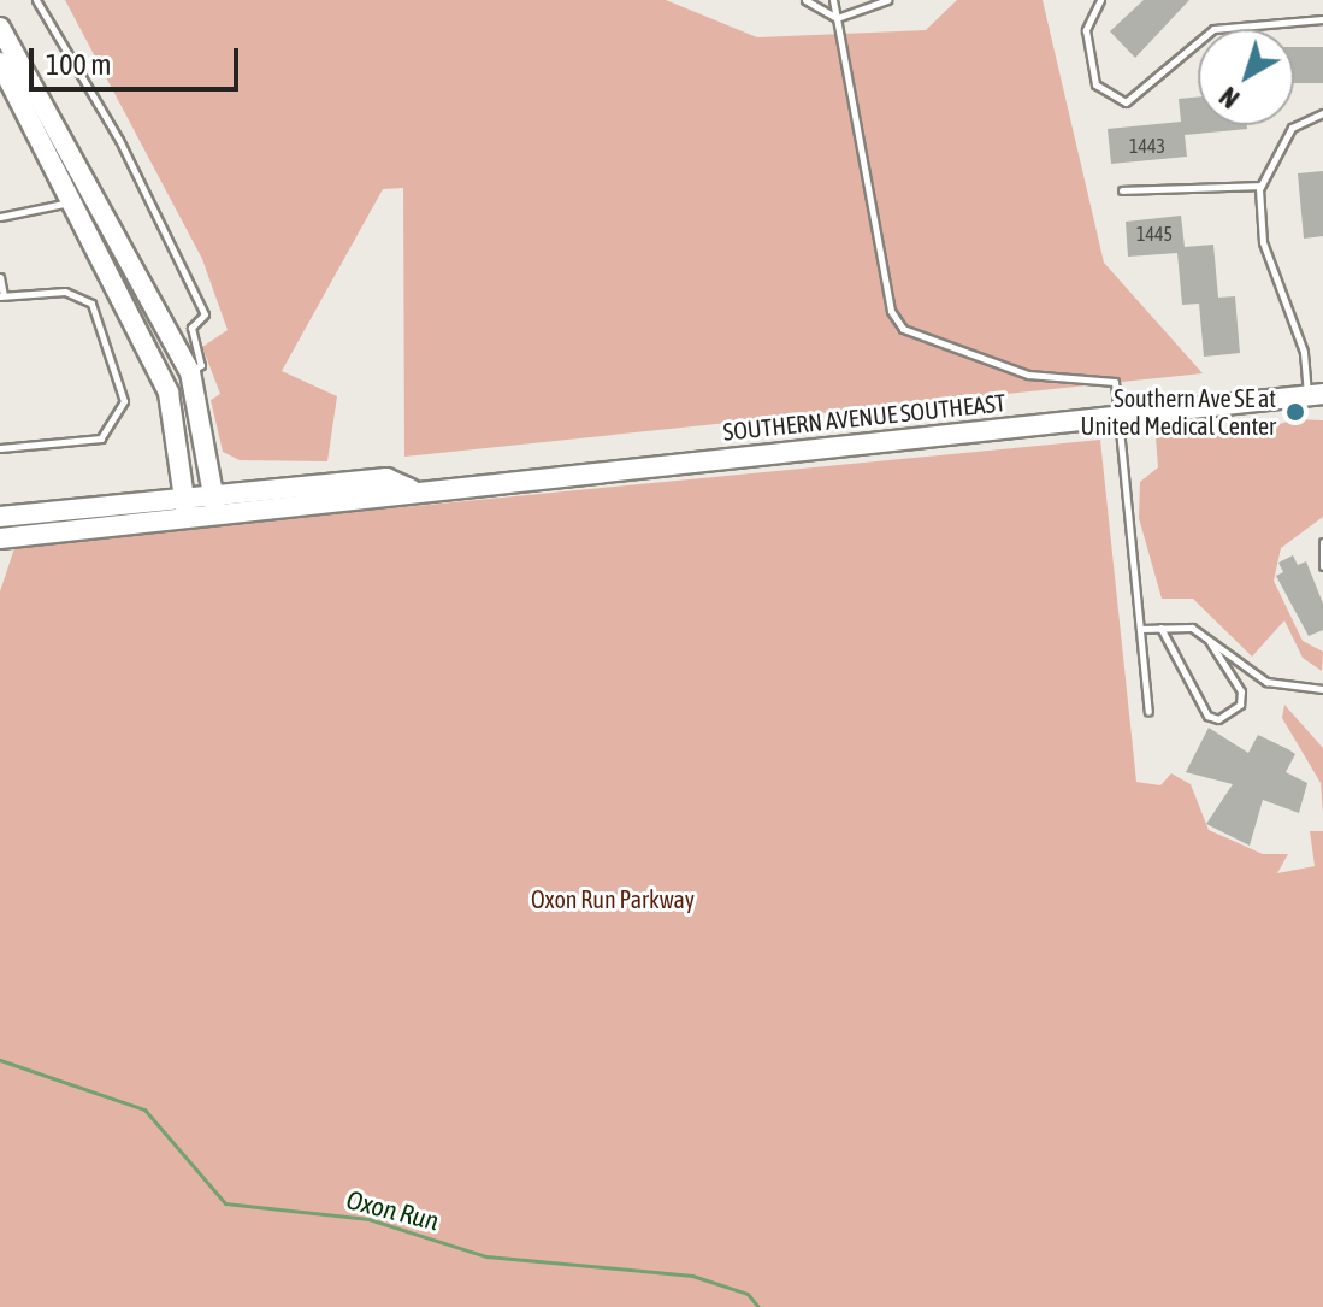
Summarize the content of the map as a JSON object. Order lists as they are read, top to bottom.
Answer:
{
  "streets": {
    "main road": ["SOUTHERN AVENUE SOUTHEAST"]
  },
  "water": ["Oxon Run"],
  "parks": ["Oxon Run Parkway"],
  "places": ["Southern Ave SE at United Medical Center"],
  "house_numbers": ["1443", "1445"],
  "scale_bar": "100 m",
  "north": "bottom left"
}
